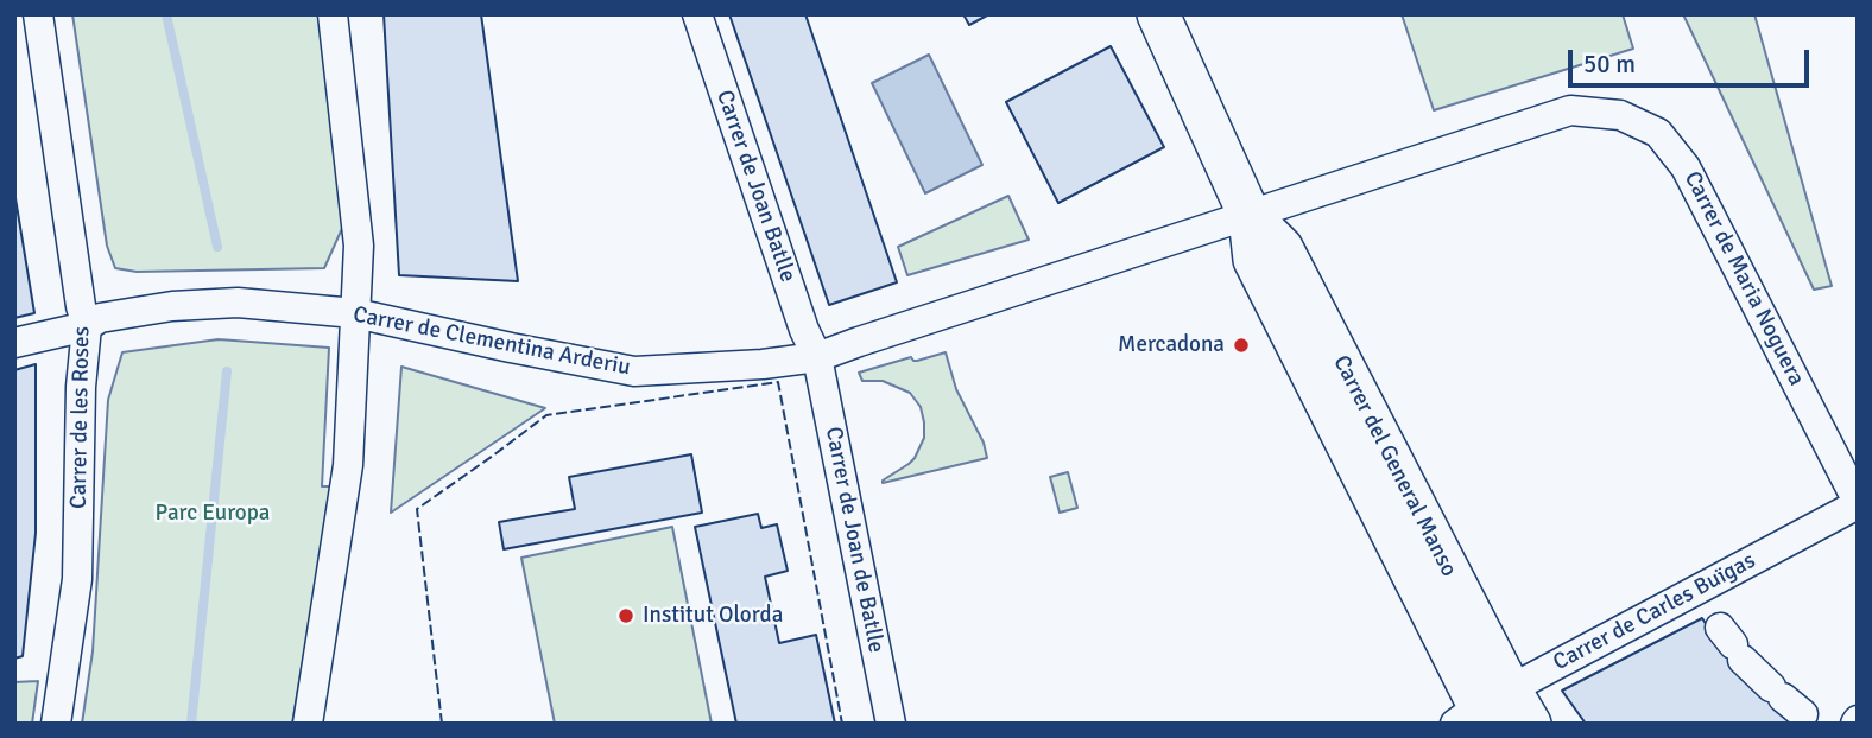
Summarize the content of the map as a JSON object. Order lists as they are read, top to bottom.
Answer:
{
  "streets": {
    "street": [
      "Carrer de Joan Batlle",
      "Carrer de Maria Noguera",
      "Carrer de Clementina Arderiu",
      "Carrer de les Roses",
      "Carrer del General Manso",
      "Carrer de Joan de Batlle",
      "Carrer de Carles Buïgas"
    ]
  },
  "crossings": [
    ["Carrer de Joan Batlle", "Carrer de Clementina Arderiu"],
    ["Carrer de Joan Batlle", "Carrer de Joan de Batlle"],
    ["Carrer de Maria Noguera", "Carrer de Clementina Arderiu"],
    ["Carrer de Maria Noguera", "Carrer del General Manso"],
    ["Carrer de Maria Noguera", "Carrer de Carles Buïgas"],
    ["Carrer de Clementina Arderiu", "Carrer de les Roses"],
    ["Carrer de Clementina Arderiu", "Carrer del General Manso"],
    ["Carrer de Clementina Arderiu", "Carrer de Joan de Batlle"],
    ["Carrer del General Manso", "Carrer de Carles Buïgas"]
  ],
  "parks": ["Parc Europa"],
  "places": ["Mercadona", "Institut Olorda"],
  "scale_bar": "50 m"
}
